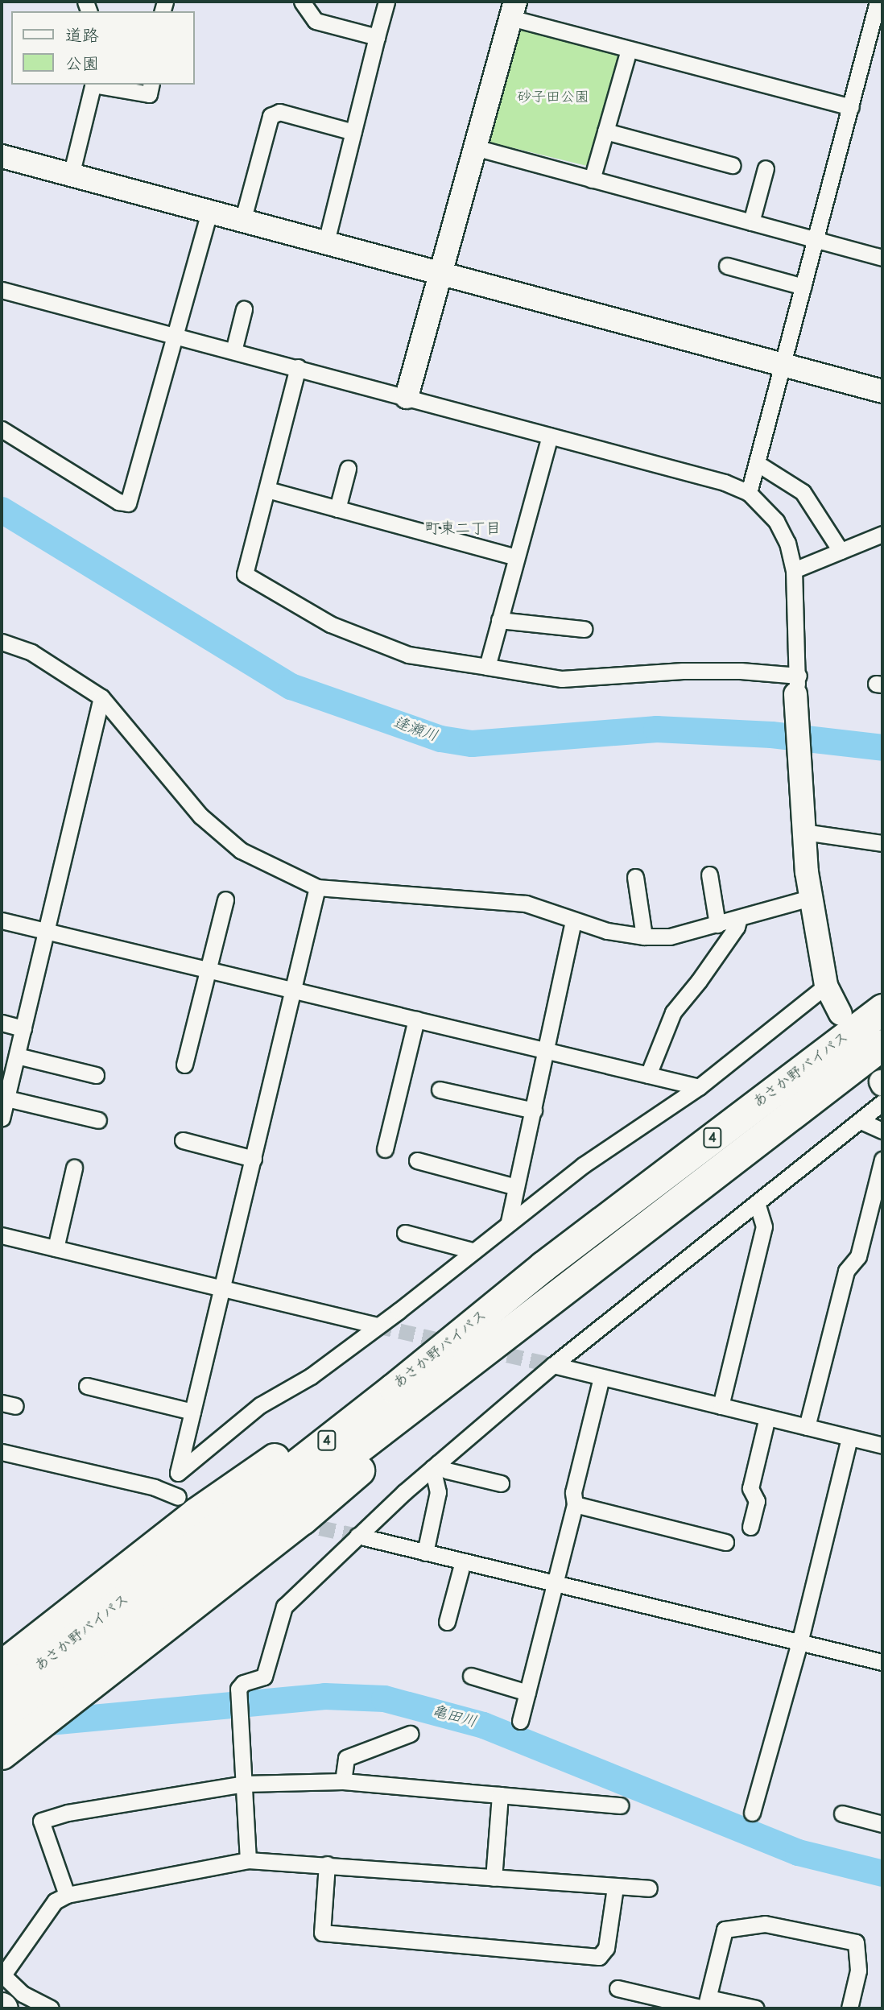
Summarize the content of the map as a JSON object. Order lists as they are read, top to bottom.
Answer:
{
  "streets": {
    "highway": ["あさか野バイパス", "4"]
  },
  "districts": ["町東二丁目"],
  "water": ["逢瀬川", "亀田川"],
  "parks": ["砂子田公園"],
  "legend": ["道路", "公園"]
}
